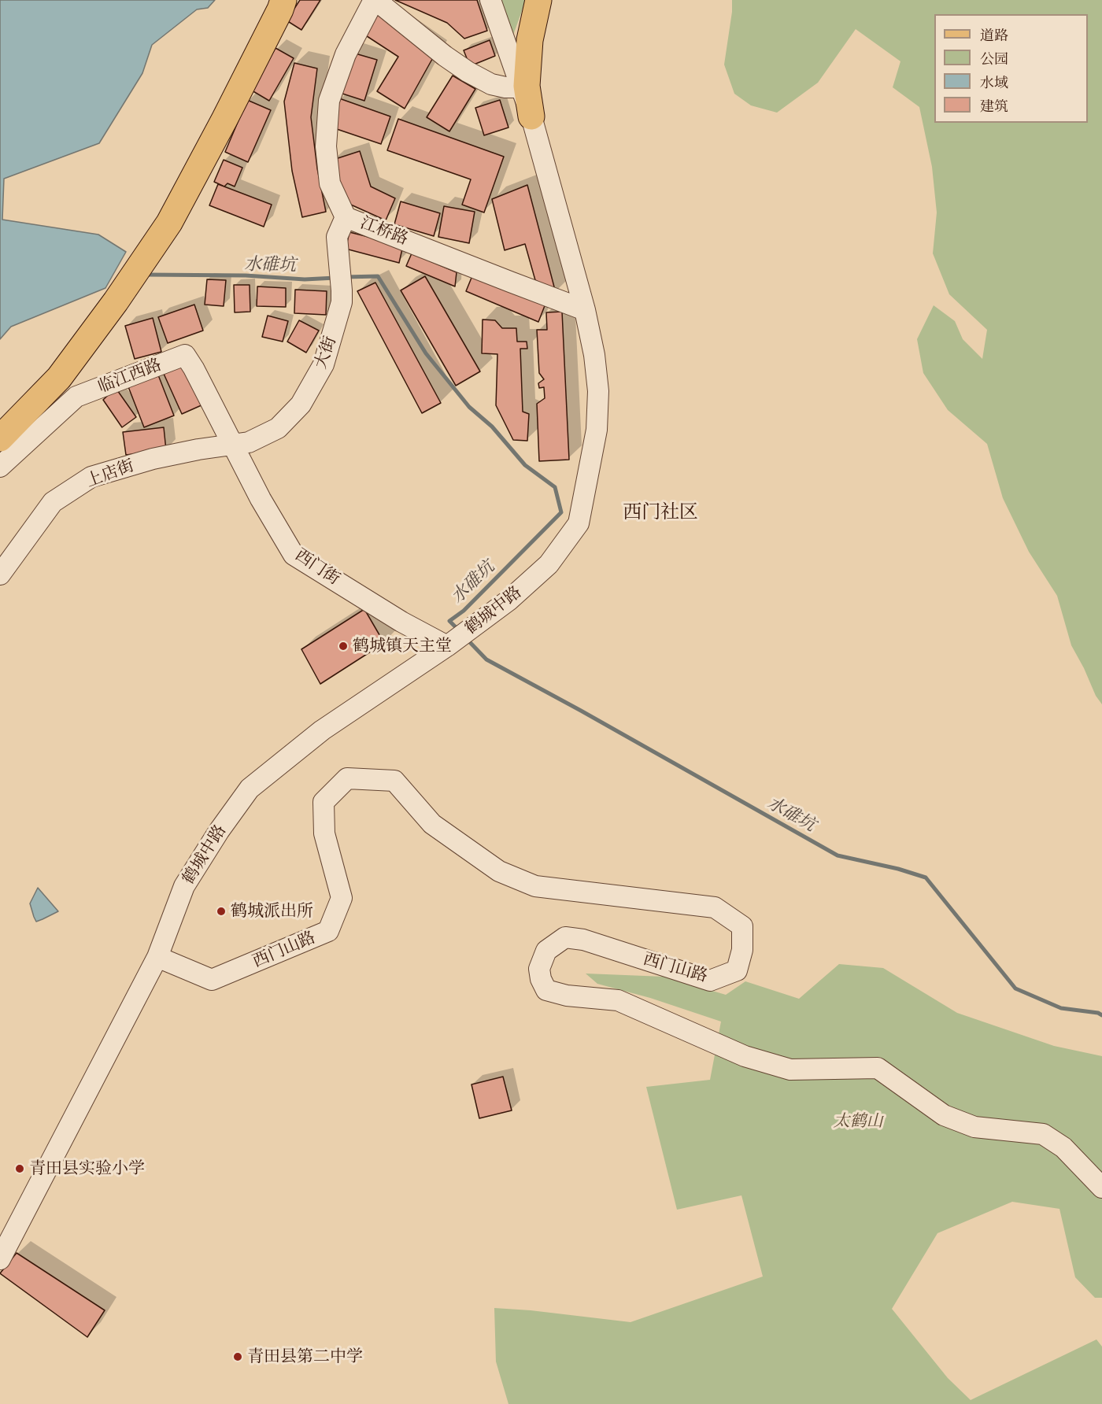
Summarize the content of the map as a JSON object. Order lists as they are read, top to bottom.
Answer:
{
  "streets": {
    "street": [
      "江桥路",
      "大街",
      "临江西路",
      "上店街",
      "西门街",
      "鹤城中路",
      "西门山路"
    ]
  },
  "crossings": [
    ["江桥路", "大街"],
    ["江桥路", "鹤城中路"],
    ["大街", "临江西路"],
    ["大街", "上店街"],
    ["大街", "西门街"],
    ["临江西路", "上店街"],
    ["临江西路", "西门街"],
    ["上店街", "西门街"],
    ["西门街", "鹤城中路"],
    ["鹤城中路", "西门山路"]
  ],
  "districts": ["西门社区"],
  "water": ["水碓坑"],
  "parks": ["太鹤山"],
  "places": [
    "鹤城镇天主堂",
    "鹤城派出所",
    "青田县实验小学",
    "青田县第二中学"
  ],
  "legend": [
    "道路",
    "公园",
    "水域",
    "建筑"
  ]
}
